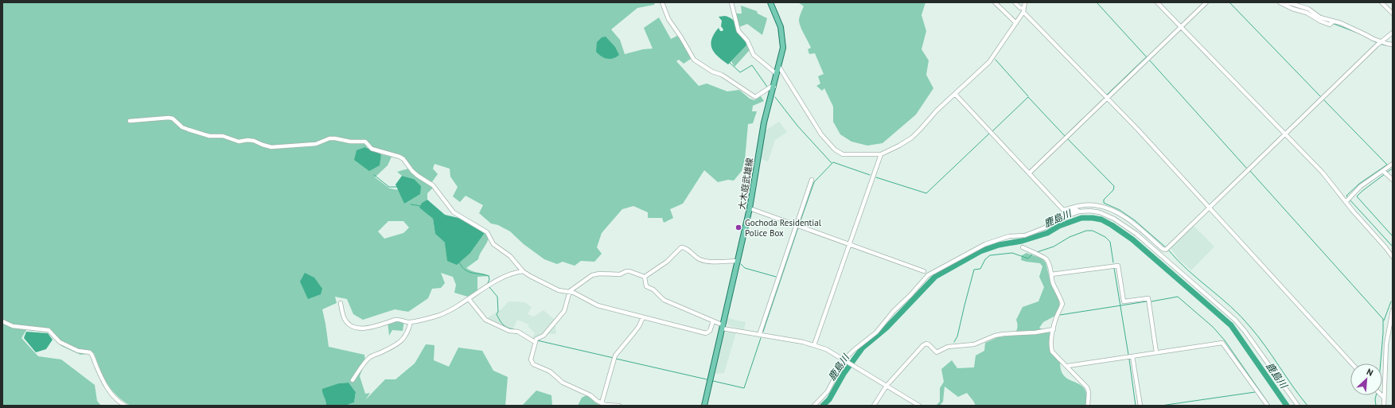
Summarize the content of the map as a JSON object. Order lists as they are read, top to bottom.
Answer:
{
  "streets": {
    "main road": ["大木庭武雄線"]
  },
  "water": ["鹿島川"],
  "places": ["Gochoda Residential Police Box"],
  "north": "top right"
}
